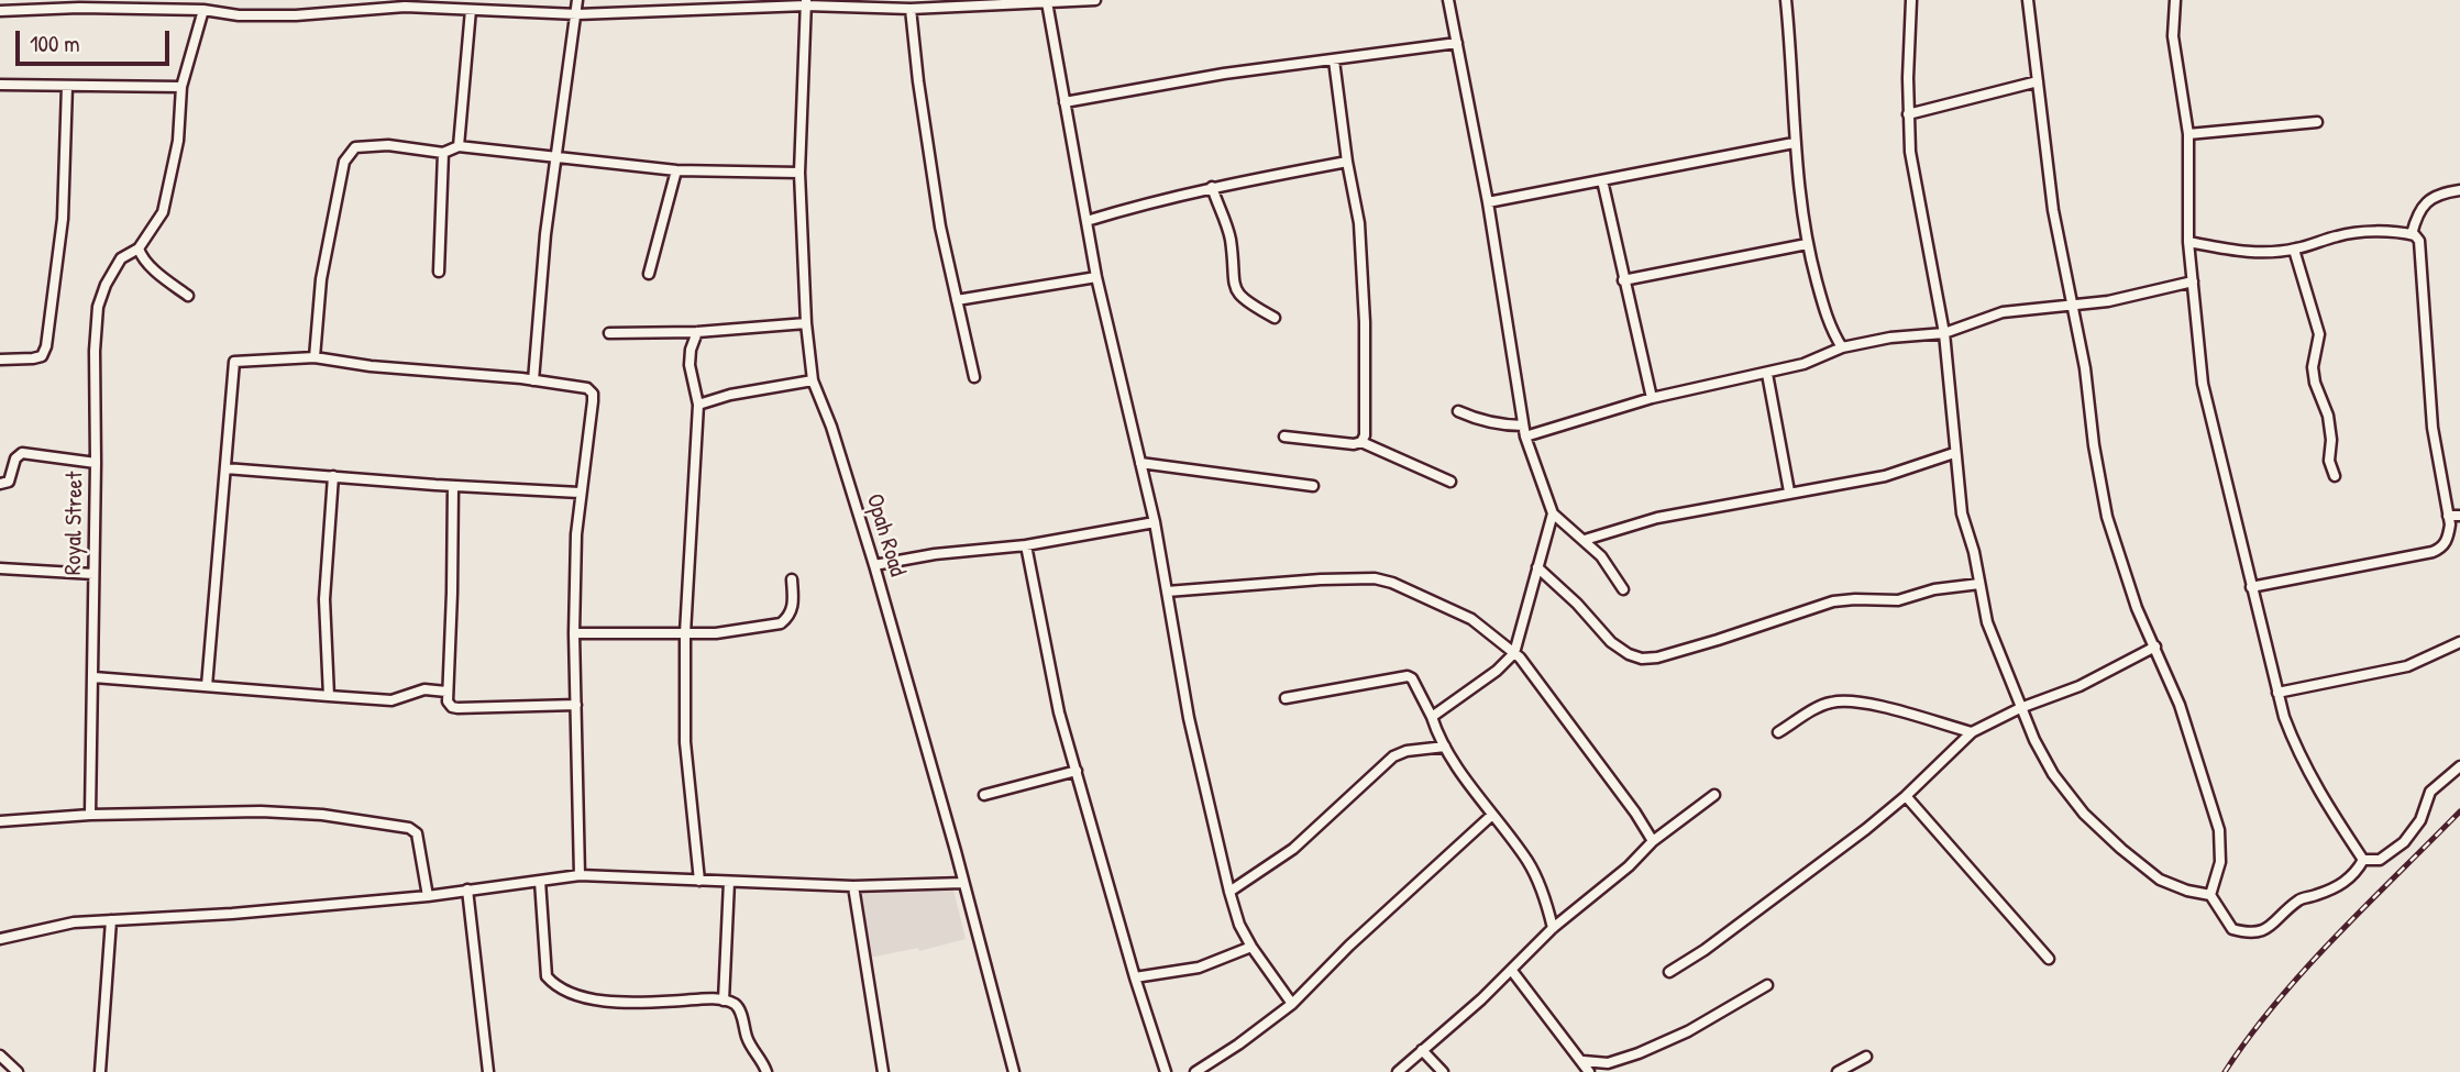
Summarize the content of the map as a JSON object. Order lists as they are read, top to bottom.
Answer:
{
  "streets": {
    "street": ["Royal Street", "Opah Road"]
  },
  "scale_bar": "100 m"
}
